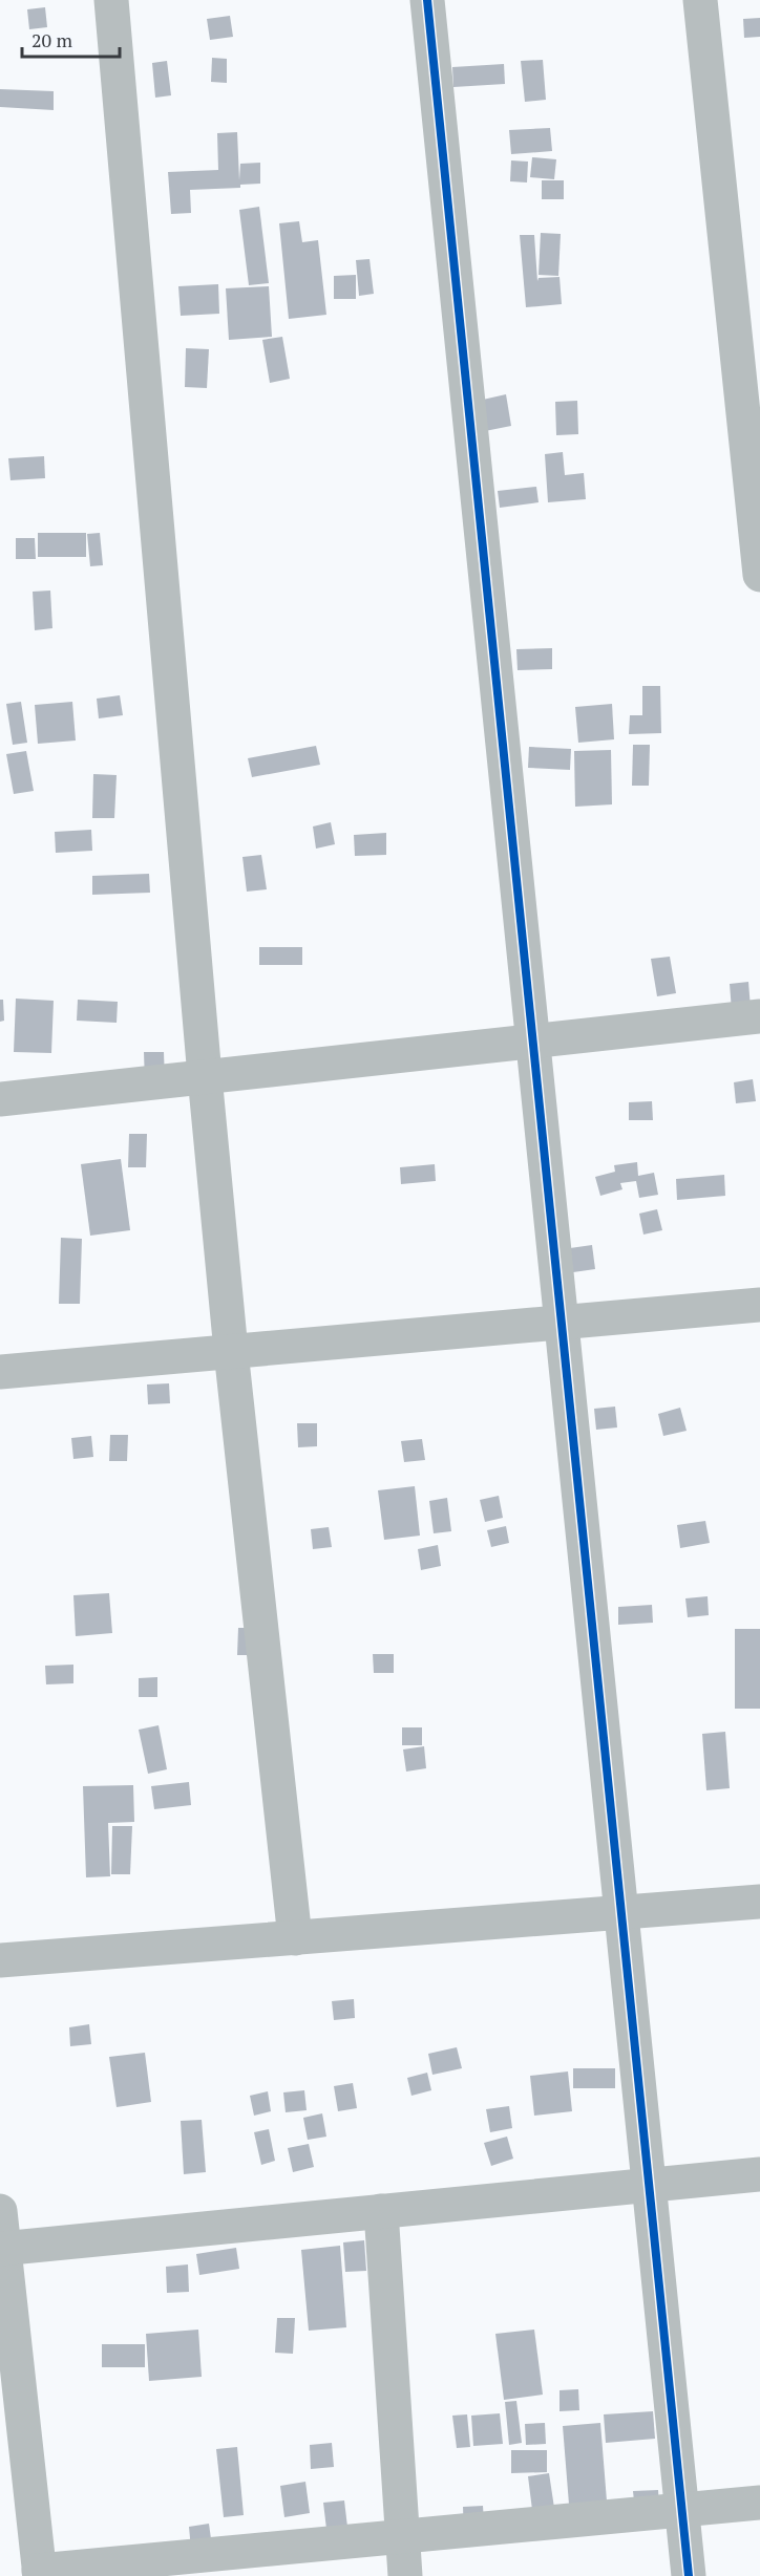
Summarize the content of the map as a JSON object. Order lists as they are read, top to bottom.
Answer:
{
  "scale_bar": "20 m"
}
